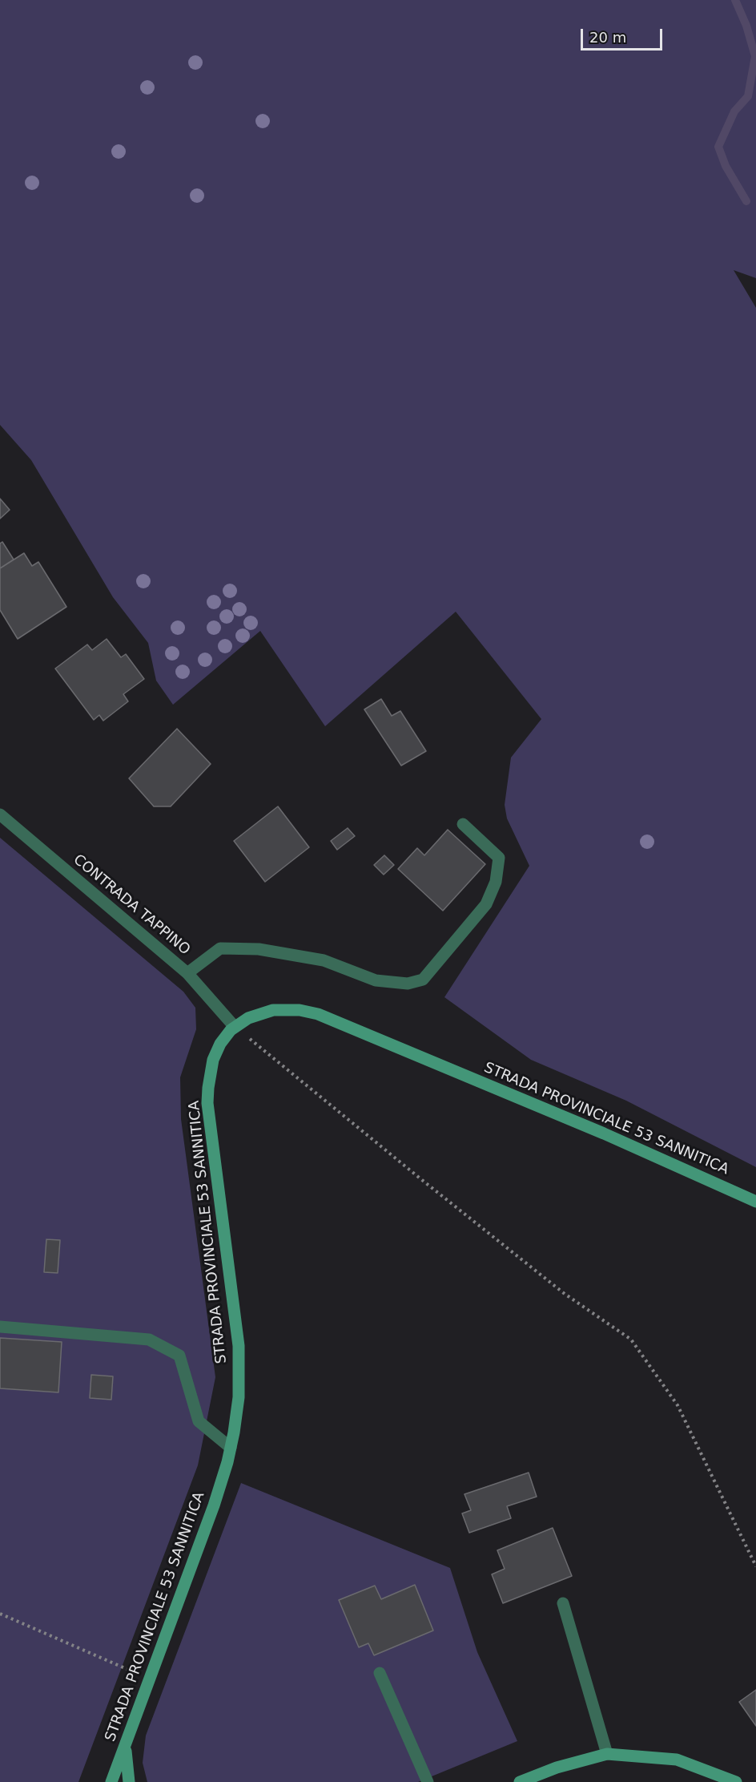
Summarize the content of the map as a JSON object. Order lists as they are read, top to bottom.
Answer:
{
  "streets": {
    "street": ["CONTRADA TAPPINO", "STRADA PROVINCIALE 53 SANNITICA"]
  },
  "crossings": [
    ["CONTRADA TAPPINO", "STRADA PROVINCIALE 53 SANNITICA"]
  ],
  "scale_bar": "20 m"
}
